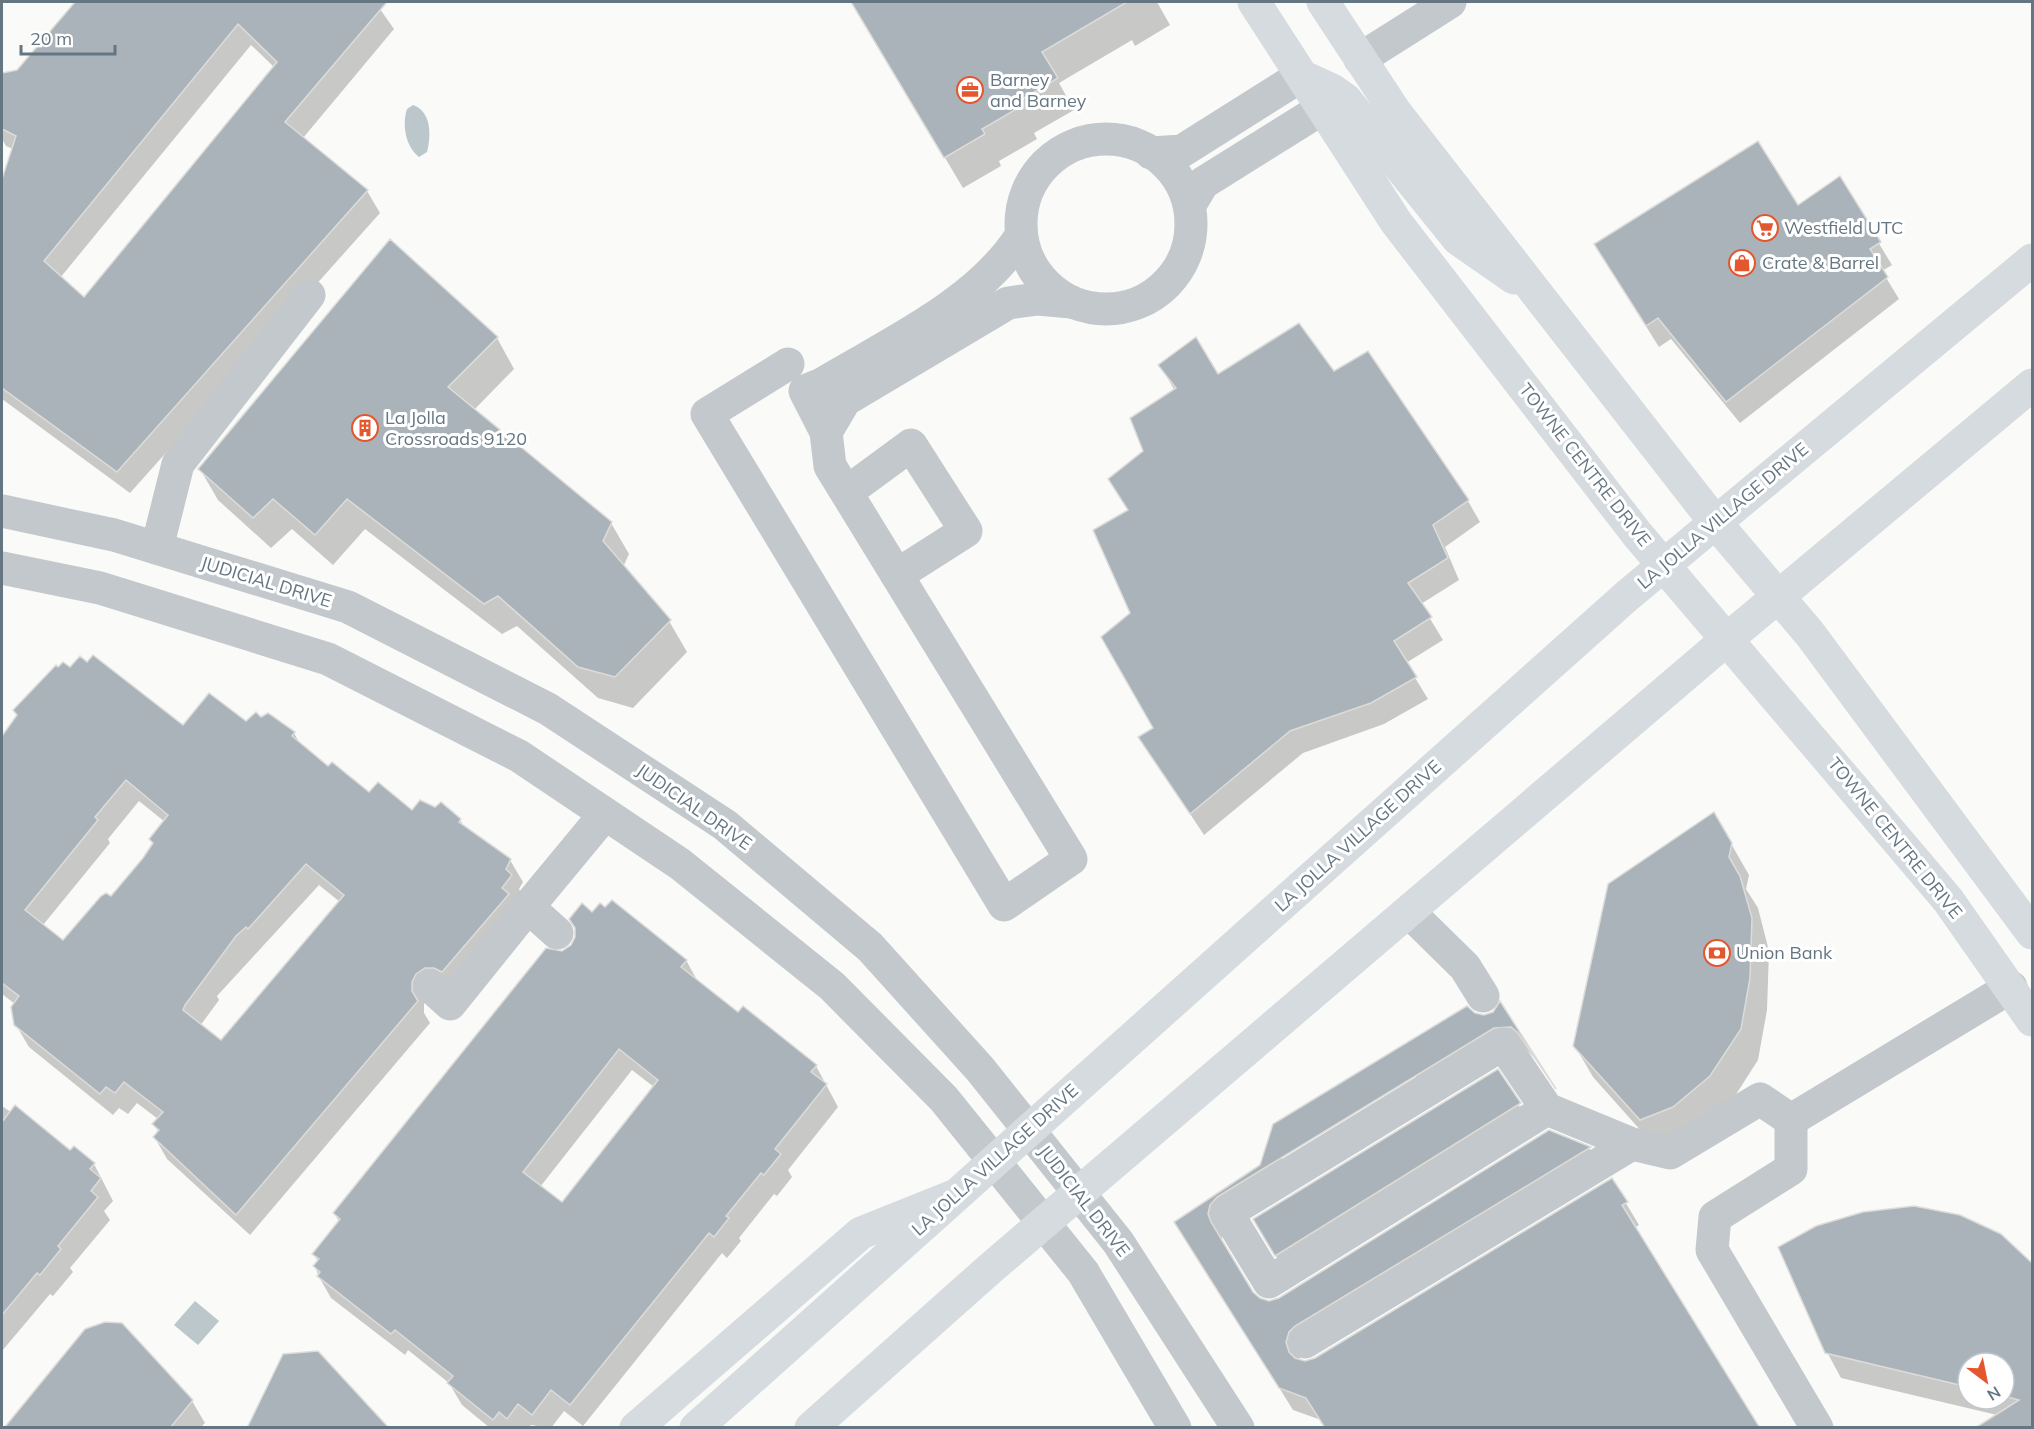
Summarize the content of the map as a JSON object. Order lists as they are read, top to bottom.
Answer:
{
  "streets": {
    "main road": ["TOWNE CENTRE DRIVE", "LA JOLLA VILLAGE DRIVE"],
    "street": ["JUDICIAL DRIVE"]
  },
  "crossings": [
    ["TOWNE CENTRE DRIVE", "LA JOLLA VILLAGE DRIVE"]
  ],
  "places": {
    "office": ["Barney and Barney"],
    "supermarket": ["Westfield UTC"],
    "shop": ["Crate & Barrel"],
    "building": ["La Jolla Crossroads 9120"],
    "bank": ["Union Bank"]
  },
  "scale_bar": "20 m",
  "north": "bottom right"
}
